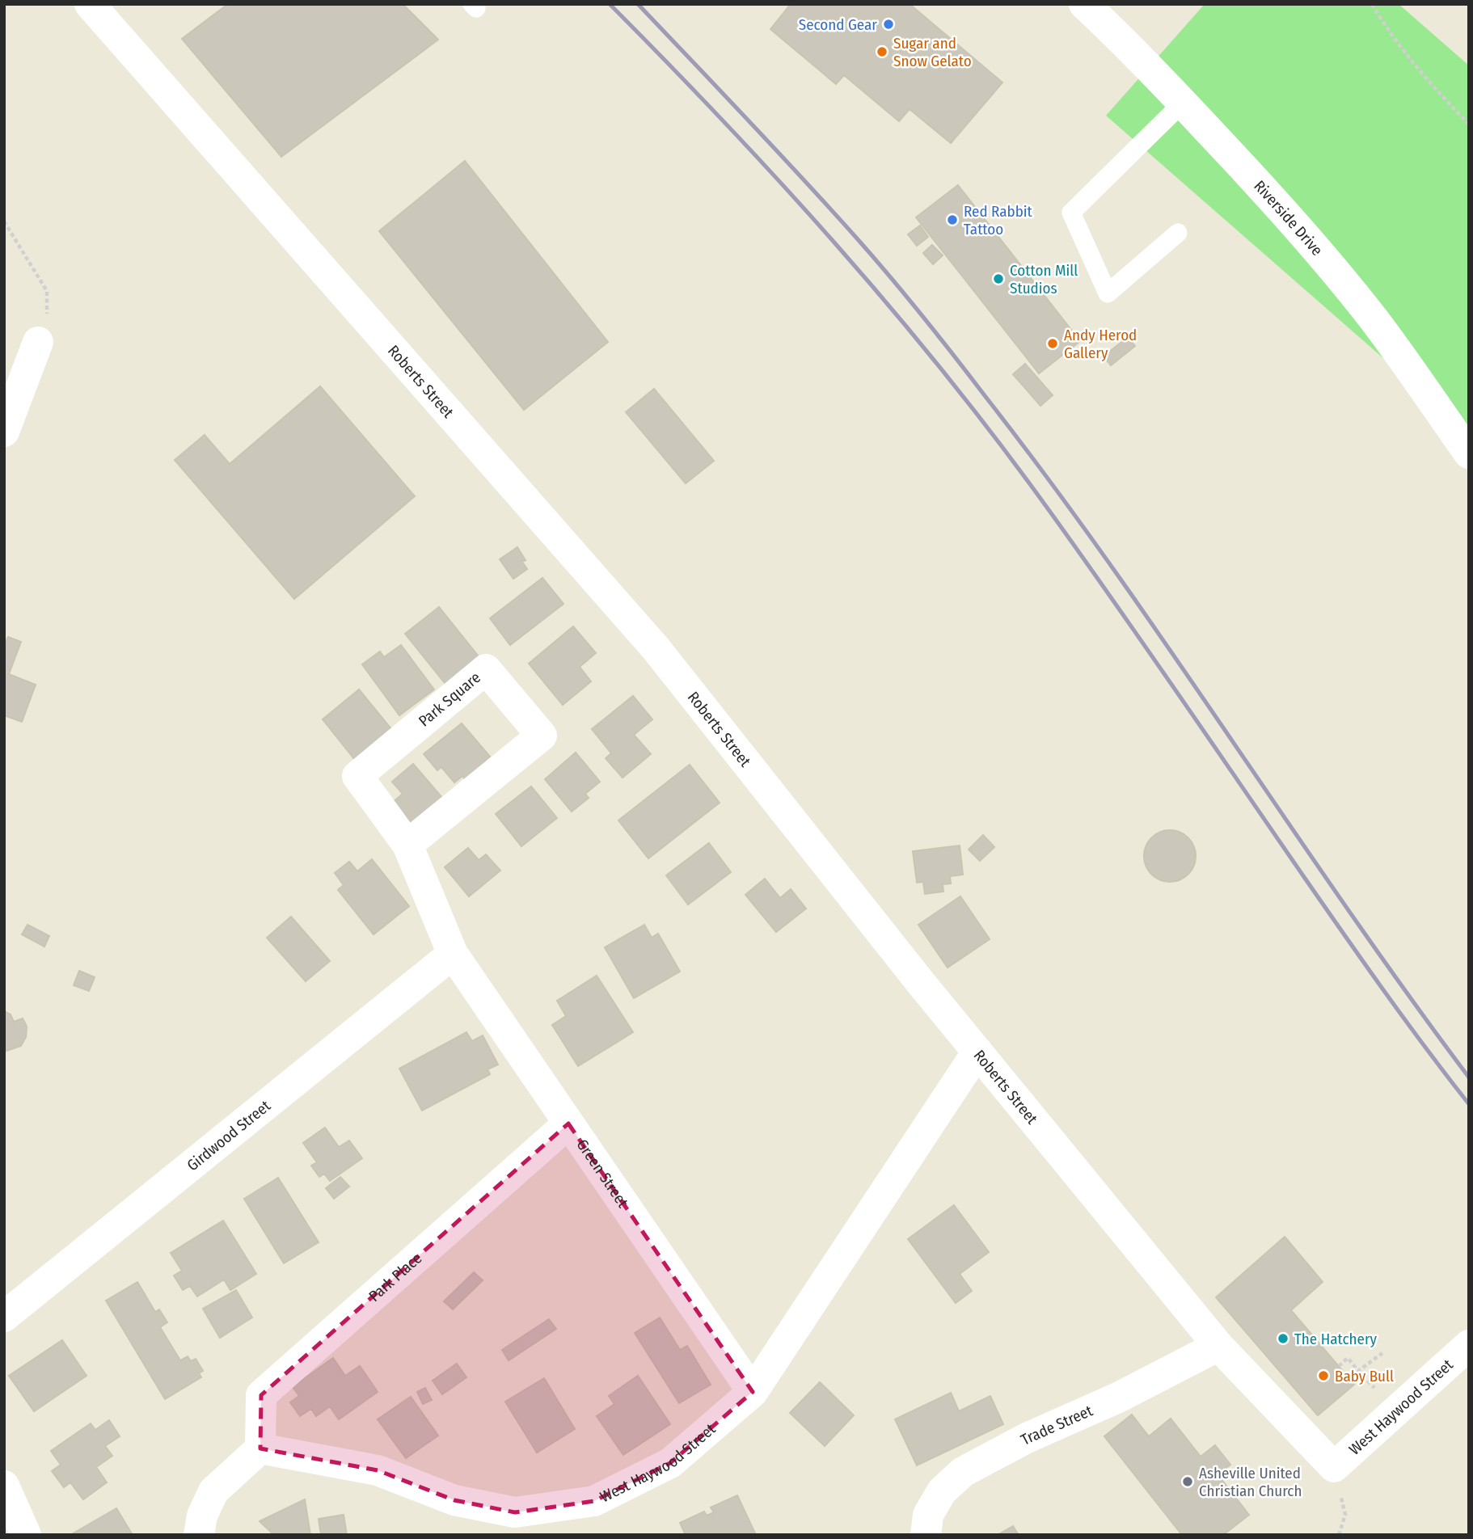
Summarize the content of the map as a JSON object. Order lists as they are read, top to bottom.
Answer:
{
  "streets": {
    "street": [
      "Riverside Drive",
      "Roberts Street",
      "Park Square",
      "Girdwood Street",
      "Green Street",
      "Park Place",
      "West Haywood Street",
      "Trade Street"
    ]
  },
  "crossings": [
    ["Roberts Street", "West Haywood Street"],
    ["Roberts Street", "Trade Street"],
    ["Park Square", "Girdwood Street"],
    ["Park Square", "Green Street"],
    ["Girdwood Street", "Green Street"],
    ["Green Street", "Park Place"],
    ["Green Street", "West Haywood Street"],
    ["Park Place", "West Haywood Street"]
  ],
  "places": [
    "Second Gear",
    "Sugar and Snow Gelato",
    "Red Rabbit Tattoo",
    "Cotton Mill Studios",
    "Andy Herod Gallery",
    "The Hatchery",
    "Baby Bull",
    "Asheville United Christian Church"
  ]
}
